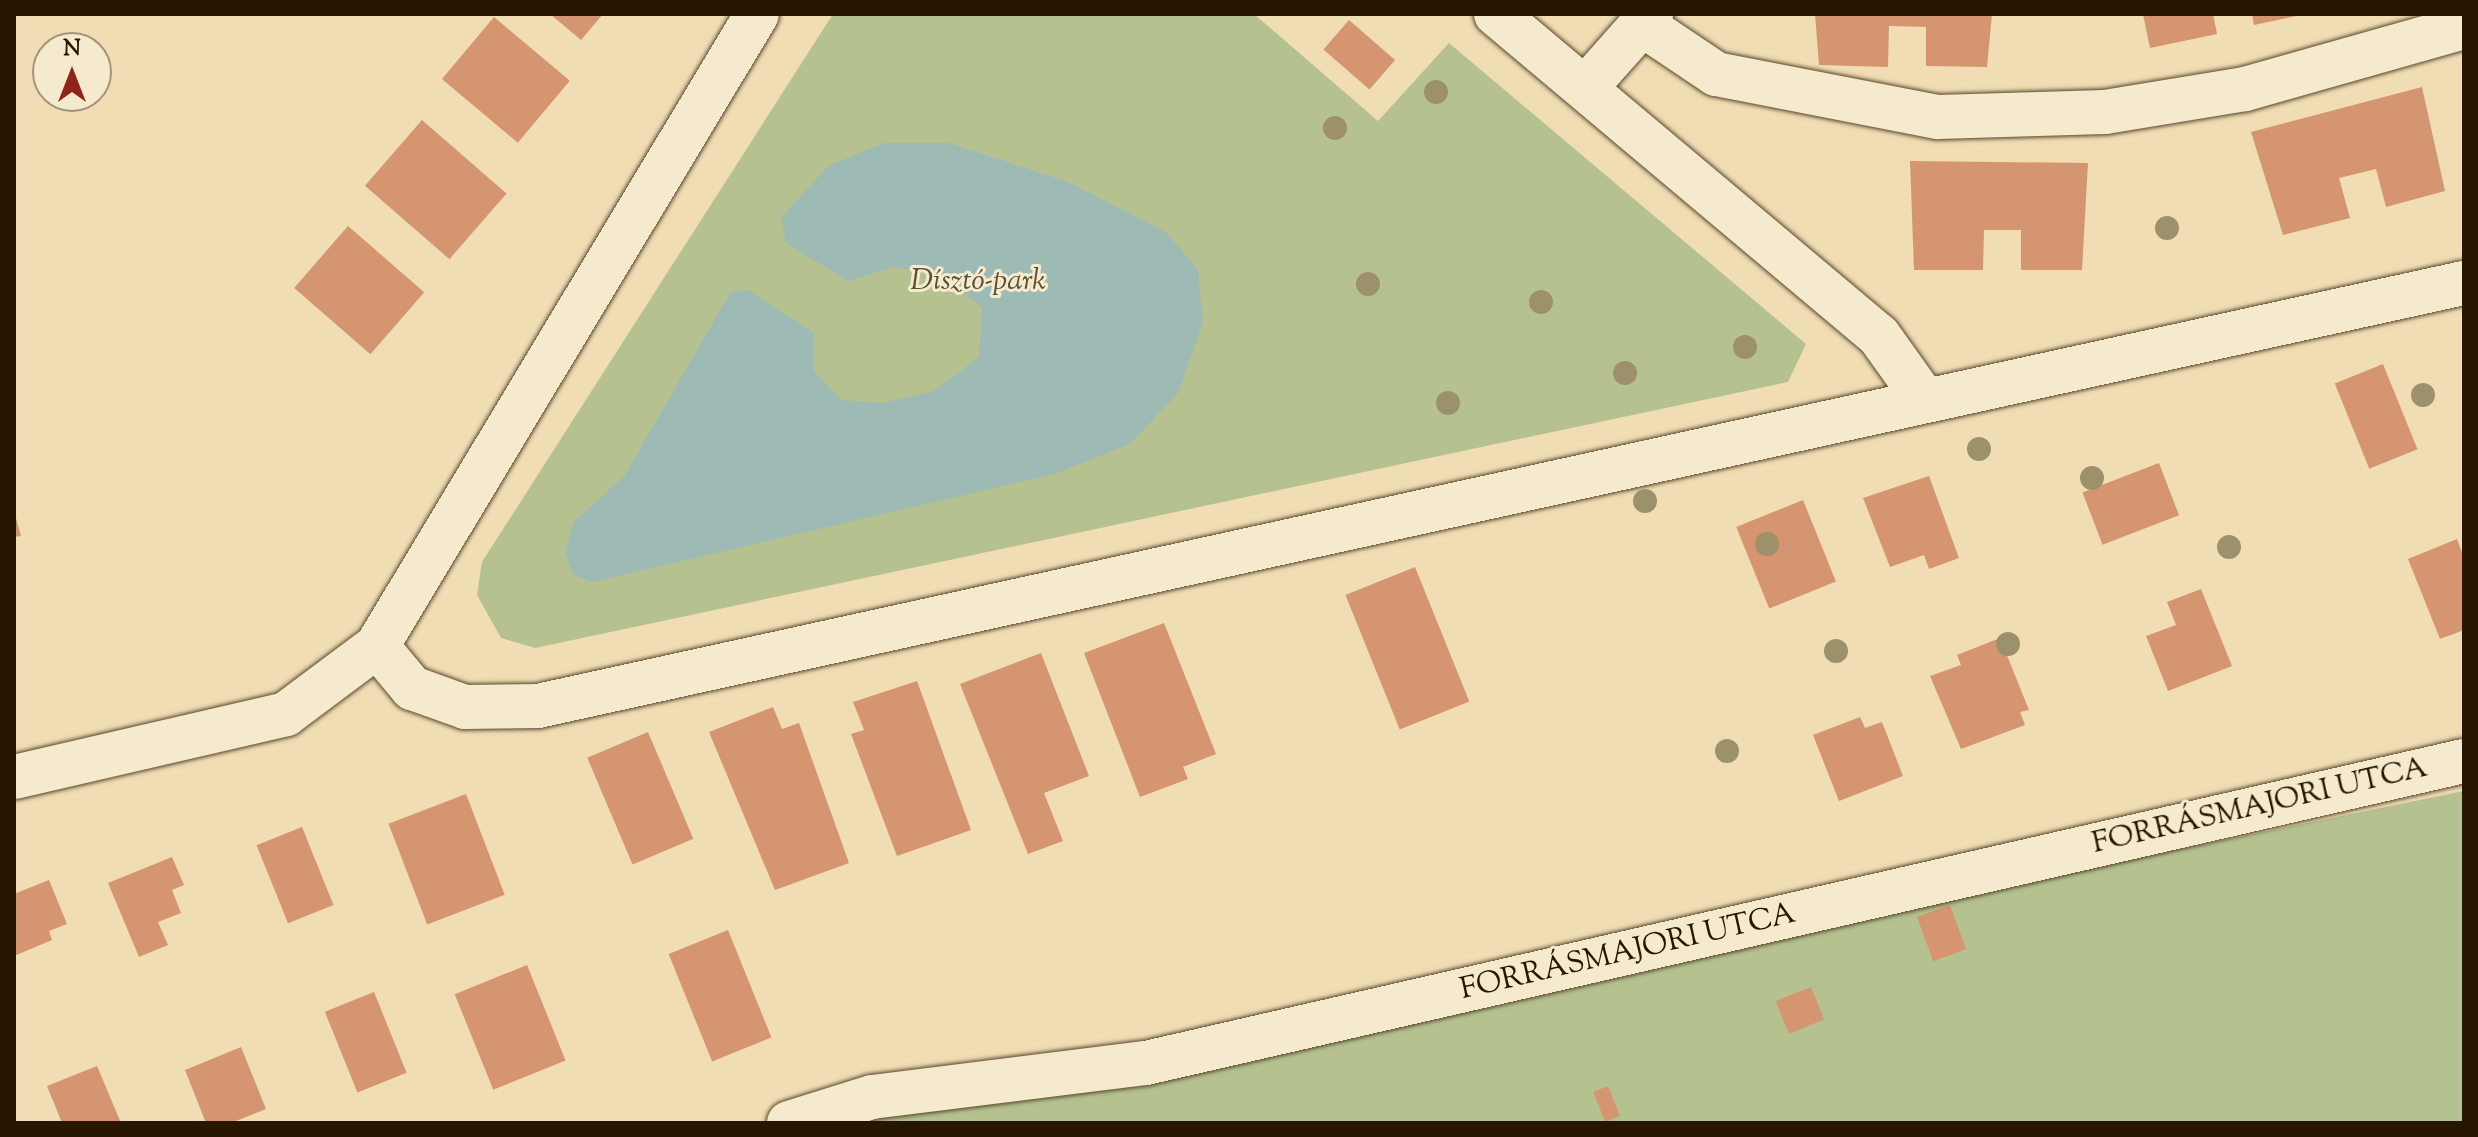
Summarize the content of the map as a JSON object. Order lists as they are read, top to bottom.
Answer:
{
  "streets": {
    "street": ["FORRÁSMAJORI UTCA"]
  },
  "parks": ["Dísztó-park"],
  "north": "top"
}
